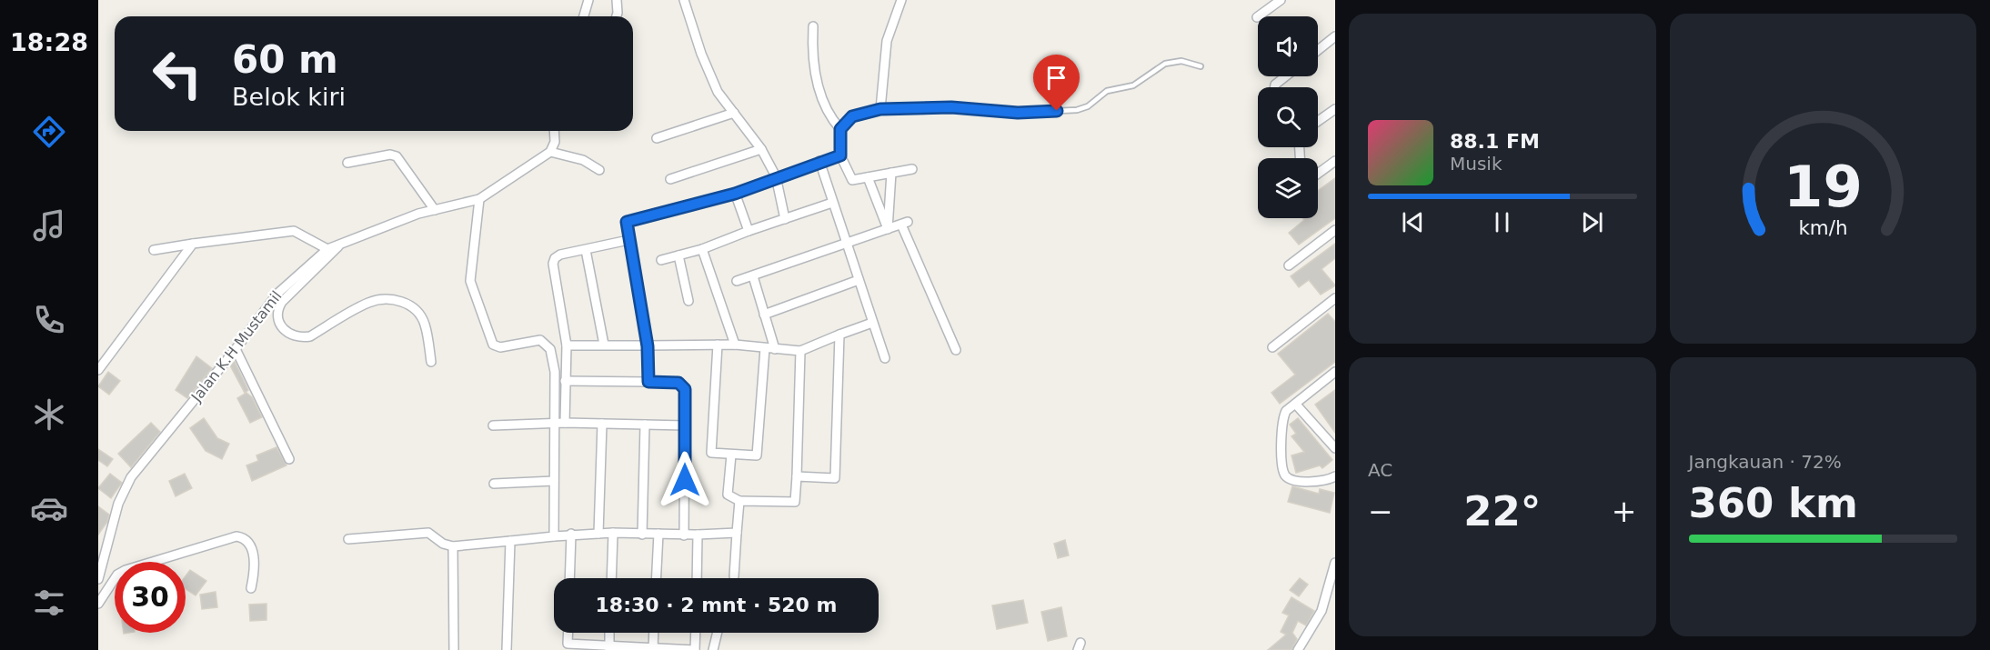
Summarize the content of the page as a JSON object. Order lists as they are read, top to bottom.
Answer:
{
  "streets": {
    "street": ["Jalan K.H Mustamil"]
  },
  "page": {
    "tabs": "18:28",
    "turn": ["60 m", "Belok kiri"],
    "song": ["88.1 FM", "Musik"],
    "tile": [
      "AC",
      ["Jangkauan · 72%", "360 km"]
    ],
    "heat": ["−", "22°", "+"],
    "limit": "30",
    "trip": "18:30 · 2 mnt · 520 m",
    "gauge": ["19", "km/h"]
  }
}
